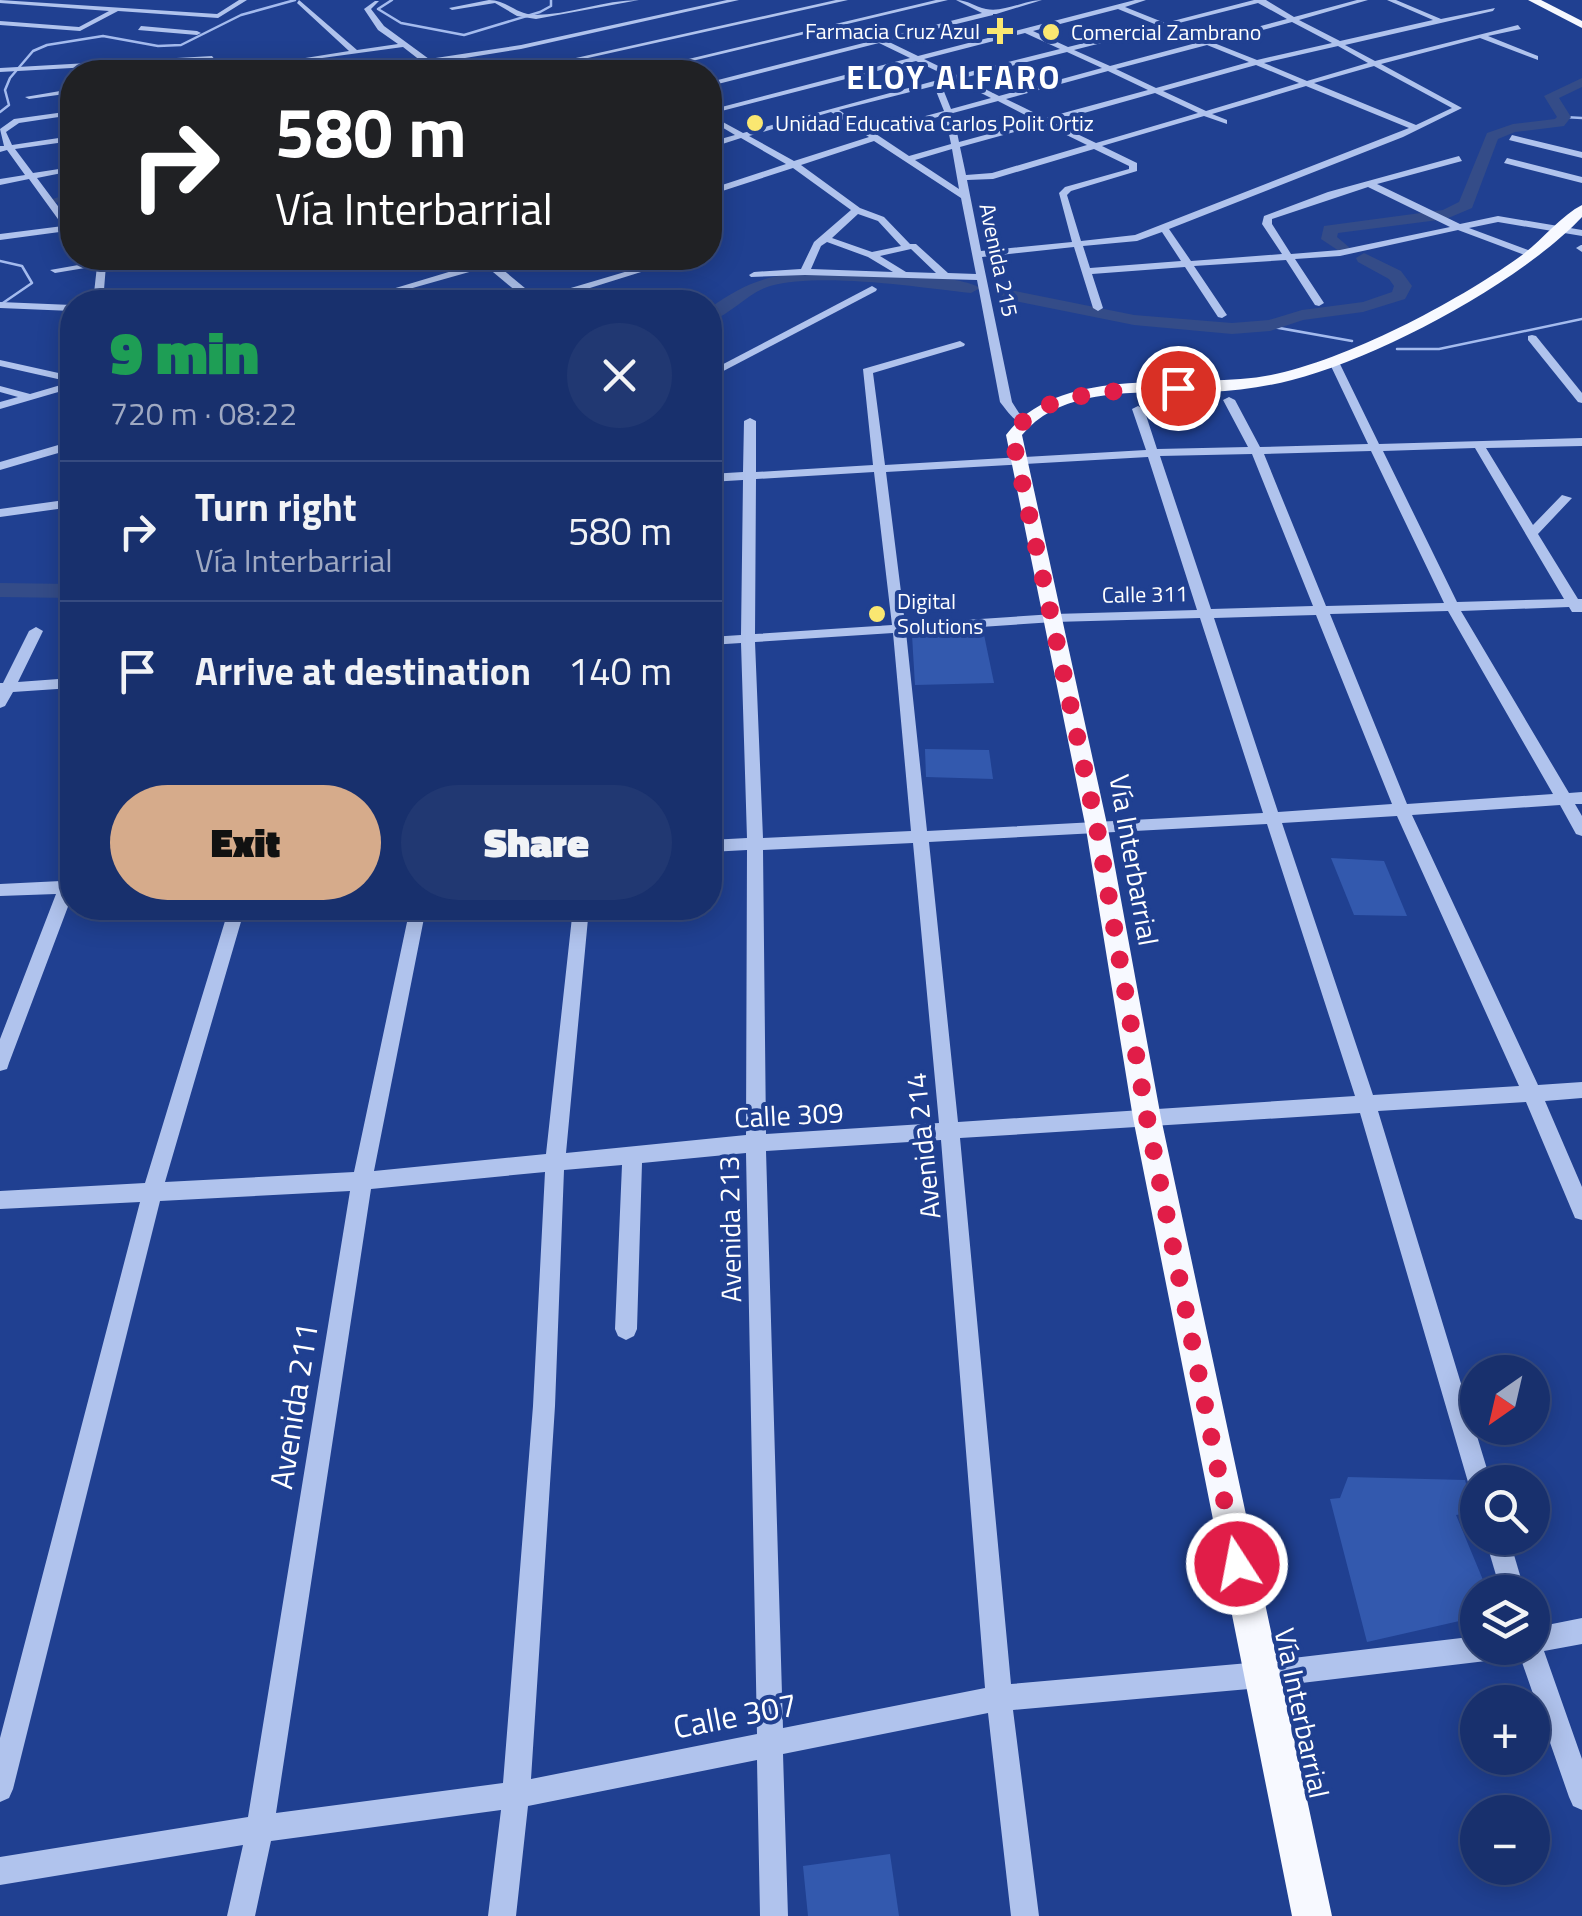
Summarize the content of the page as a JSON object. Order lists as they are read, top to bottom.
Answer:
{
  "streets": {
    "main road": ["Vía Interbarrial"],
    "street": [
      "Avenida 215",
      "Calle 311",
      "Calle 309",
      "Avenida 214",
      "Avenida 213",
      "Avenida 211",
      "Calle 307"
    ]
  },
  "crossings": [
    ["Avenida 215", "Vía Interbarrial"],
    ["Calle 311", "Vía Interbarrial"],
    ["Calle 311", "Avenida 214"],
    ["Calle 311", "Avenida 213"],
    ["Vía Interbarrial", "Calle 309"],
    ["Vía Interbarrial", "Calle 307"],
    ["Calle 309", "Avenida 214"],
    ["Calle 309", "Avenida 213"],
    ["Calle 309", "Avenida 211"],
    ["Avenida 214", "Calle 307"],
    ["Avenida 213", "Calle 307"],
    ["Avenida 211", "Calle 307"]
  ],
  "districts": ["ELOY ALFARO"],
  "places": {
    "health": ["Farmacia Cruz Azul"],
    "other": ["Comercial Zambrano", "Unidad Educativa Carlos Polit Ortiz", "Digital Solutions"]
  },
  "north": "bottom left",
  "page": {
    "turn": ["580 m", "Vía Interbarrial"],
    "heading": ["9 min", "720 m · 08:22"],
    "list": [
      {
        "name": "Turn right",
        "note": "Vía Interbarrial",
        "value": "580 m"
      },
      {
        "name": "Arrive at destination",
        "value": "140 m"
      }
    ],
    "buttons": ["Exit", "Share"],
    "map_buttons": ["+", "−"]
  }
}
